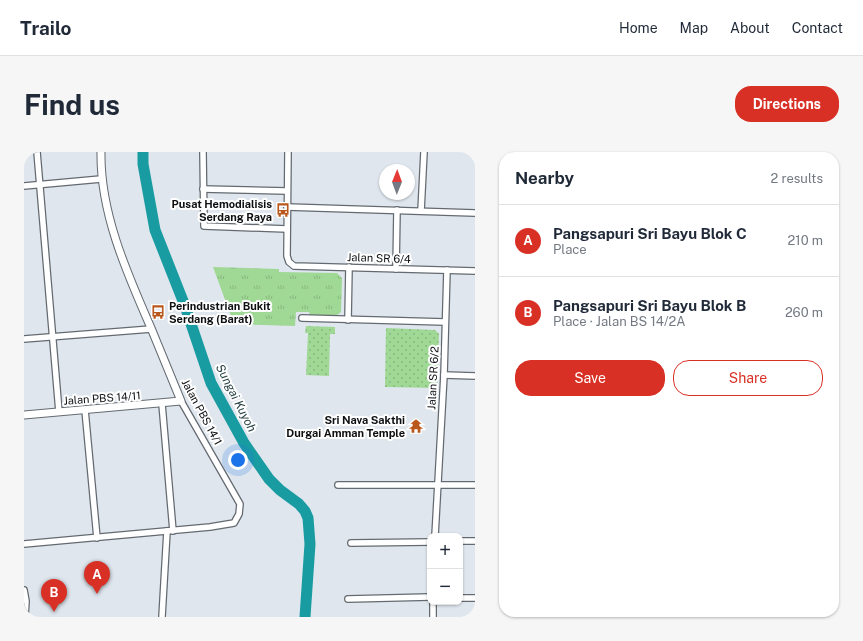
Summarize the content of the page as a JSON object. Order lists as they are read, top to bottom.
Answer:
{
  "streets": {
    "street": [
      "Jalan SR 6/4",
      "Jalan SR 6/2",
      "Jalan PBS 14/11",
      "Jalan PBS 14/1"
    ]
  },
  "crossings": [
    ["Jalan SR 6/4", "Jalan SR 6/2"],
    ["Jalan PBS 14/11", "Jalan PBS 14/1"]
  ],
  "water": ["Sungai Kuyoh"],
  "places": {
    "bus stop": ["Pusat Hemodialisis Serdang Raya", "Perindustrian Bukit Serdang (Barat)"],
    "temple": ["Sri Nava Sakthi Durgai Amman Temple"]
  },
  "north": "top",
  "page": {
    "header": "Trailo",
    "nav": [
      "Home",
      "Map",
      "About",
      "Contact"
    ],
    "buttons": [
      "Directions",
      ["Save", "Share"]
    ],
    "title": "Find us",
    "heading": ["Nearby", "2 results"],
    "list": [
      {
        "mark": "A",
        "name": "Pangsapuri Sri Bayu Blok C",
        "note": "Place",
        "value": "210 m"
      },
      {
        "mark": "B",
        "name": "Pangsapuri Sri Bayu Blok B",
        "note": "Place · Jalan BS 14/2A",
        "value": "260 m"
      }
    ],
    "map_buttons": ["+", "−"],
    "pins": ["A", "B"]
  }
}
